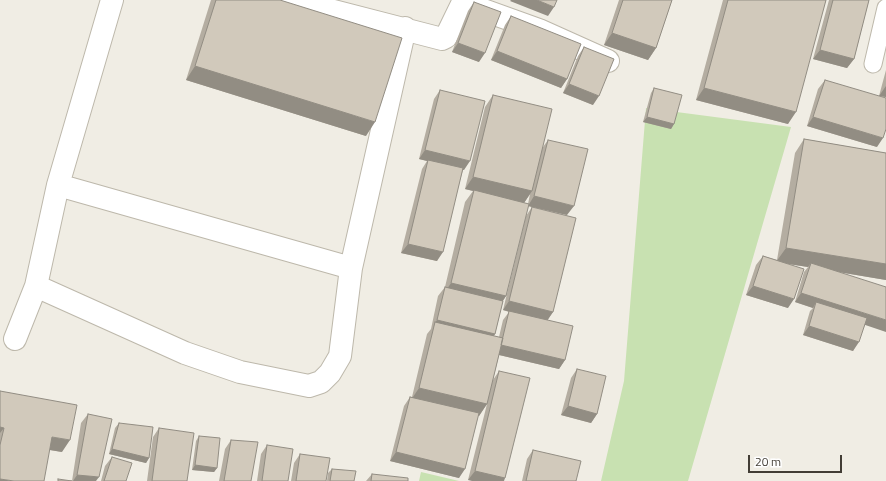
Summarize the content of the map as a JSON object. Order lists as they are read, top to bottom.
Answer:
{
  "scale_bar": "20 m"
}
